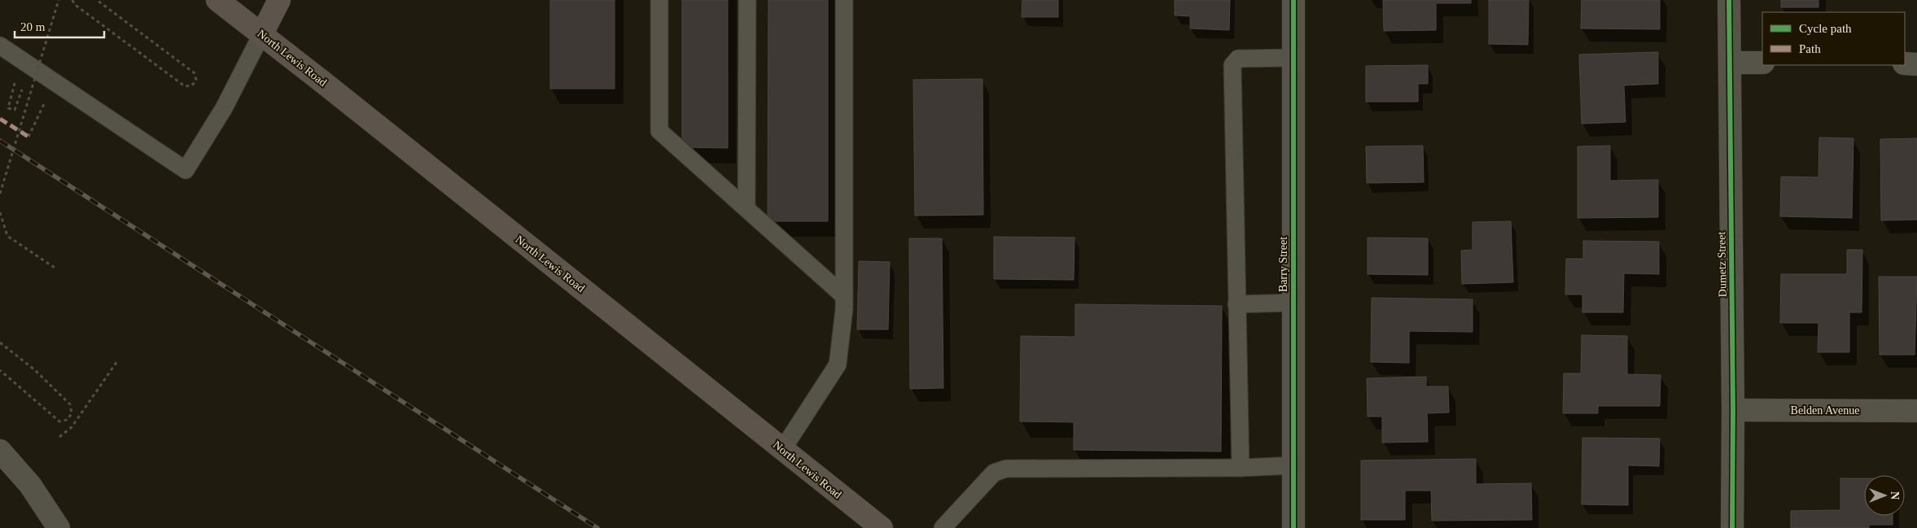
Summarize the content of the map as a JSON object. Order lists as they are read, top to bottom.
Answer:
{
  "streets": {
    "main road": ["North Lewis Road"],
    "street": ["Barry Street", "Dumetz Street", "Belden Avenue"]
  },
  "crossings": [
    ["Dumetz Street", "Belden Avenue"]
  ],
  "legend": ["Cycle path", "Path"],
  "scale_bar": "20 m",
  "north": "right"
}
